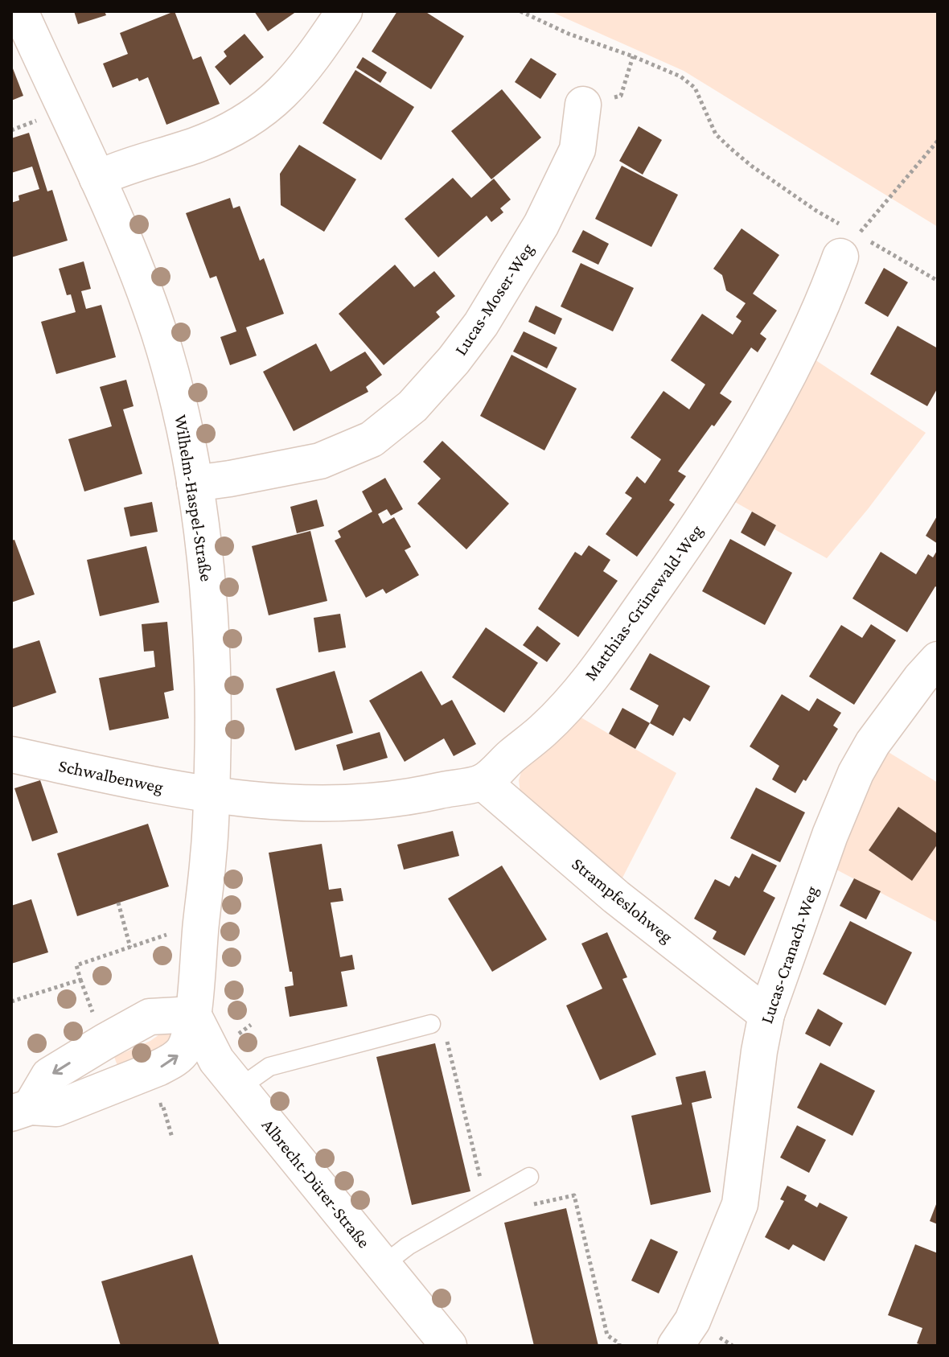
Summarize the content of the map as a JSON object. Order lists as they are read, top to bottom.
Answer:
{
  "streets": {
    "street": [
      "Lucas-Moser-Weg",
      "Wilhelm-Haspel-Straße",
      "Matthias-Grünewald-Weg",
      "Schwalbenweg",
      "Strampfeslohweg",
      "Lucas-Cranach-Weg",
      "Albrecht-Dürer-Straße"
    ]
  },
  "crossings": [
    ["Lucas-Moser-Weg", "Wilhelm-Haspel-Straße"],
    ["Wilhelm-Haspel-Straße", "Matthias-Grünewald-Weg"],
    ["Wilhelm-Haspel-Straße", "Schwalbenweg"],
    ["Wilhelm-Haspel-Straße", "Albrecht-Dürer-Straße"],
    ["Matthias-Grünewald-Weg", "Schwalbenweg"],
    ["Matthias-Grünewald-Weg", "Strampfeslohweg"],
    ["Strampfeslohweg", "Lucas-Cranach-Weg"]
  ]
}
